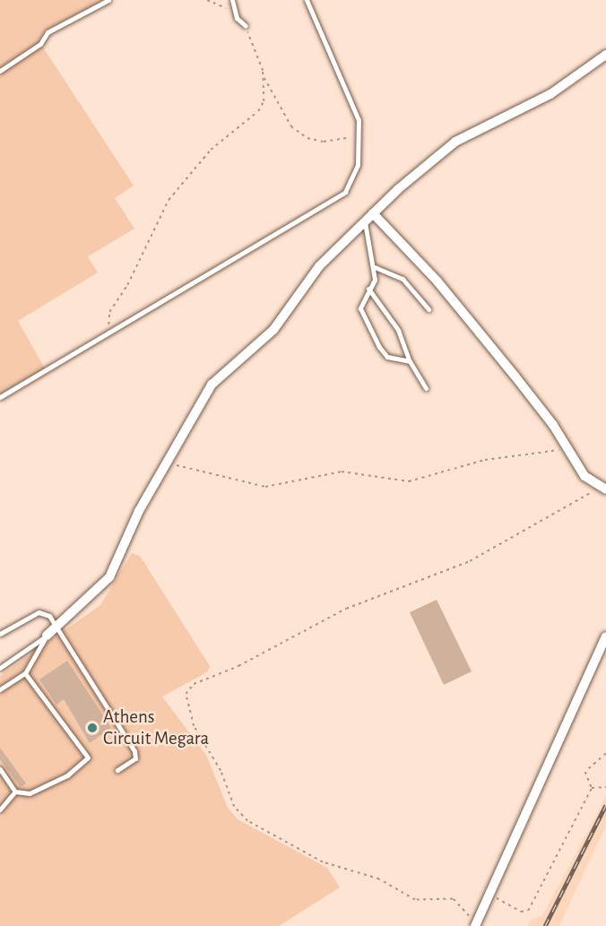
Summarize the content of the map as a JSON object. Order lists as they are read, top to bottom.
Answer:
{
  "places": ["Athens Circuit Megara"]
}
